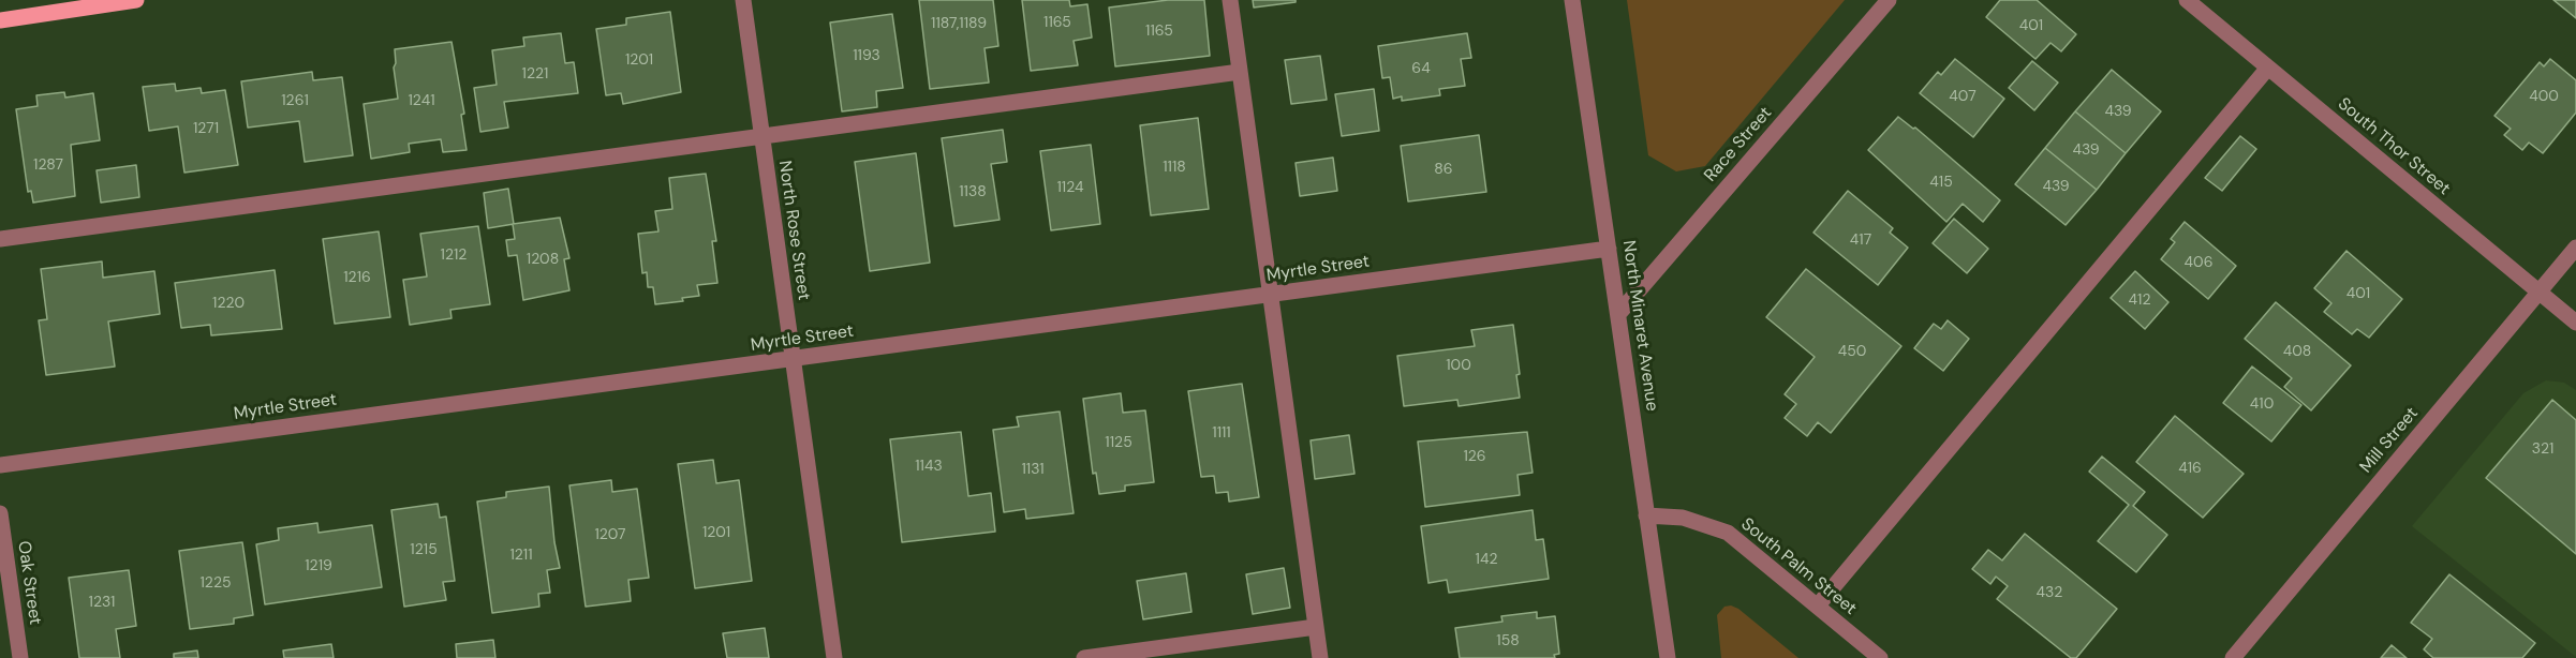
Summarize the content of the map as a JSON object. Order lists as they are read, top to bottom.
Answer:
{
  "streets": {
    "street": [
      "Race Street",
      "South Thor Street",
      "North Rose Street",
      "Myrtle Street",
      "North Minaret Avenue",
      "Mill Street",
      "South Palm Street",
      "Oak Street"
    ]
  },
  "crossings": [
    ["Race Street", "North Minaret Avenue"],
    ["South Thor Street", "Mill Street"],
    ["North Rose Street", "Myrtle Street"],
    ["Myrtle Street", "North Minaret Avenue"],
    ["North Minaret Avenue", "South Palm Street"]
  ],
  "house_numbers": [
    "1165",
    "1187,1189",
    "401",
    "1165",
    "1193",
    "1201",
    "64",
    "1221",
    "407",
    "400",
    "1261",
    "1241",
    "439",
    "1271",
    "439",
    "1287",
    "1118",
    "86",
    "415",
    "439",
    "1124",
    "1138",
    "417",
    "1212",
    "1208",
    "406",
    "1216",
    "401",
    "412",
    "1220",
    "450",
    "408",
    "100",
    "410",
    "1111",
    "1125",
    "321",
    "126",
    "1143",
    "416",
    "1131",
    "1201",
    "1207",
    "1215",
    "1211",
    "142",
    "1219",
    "1225",
    "432",
    "1231",
    "158"
  ]
}
